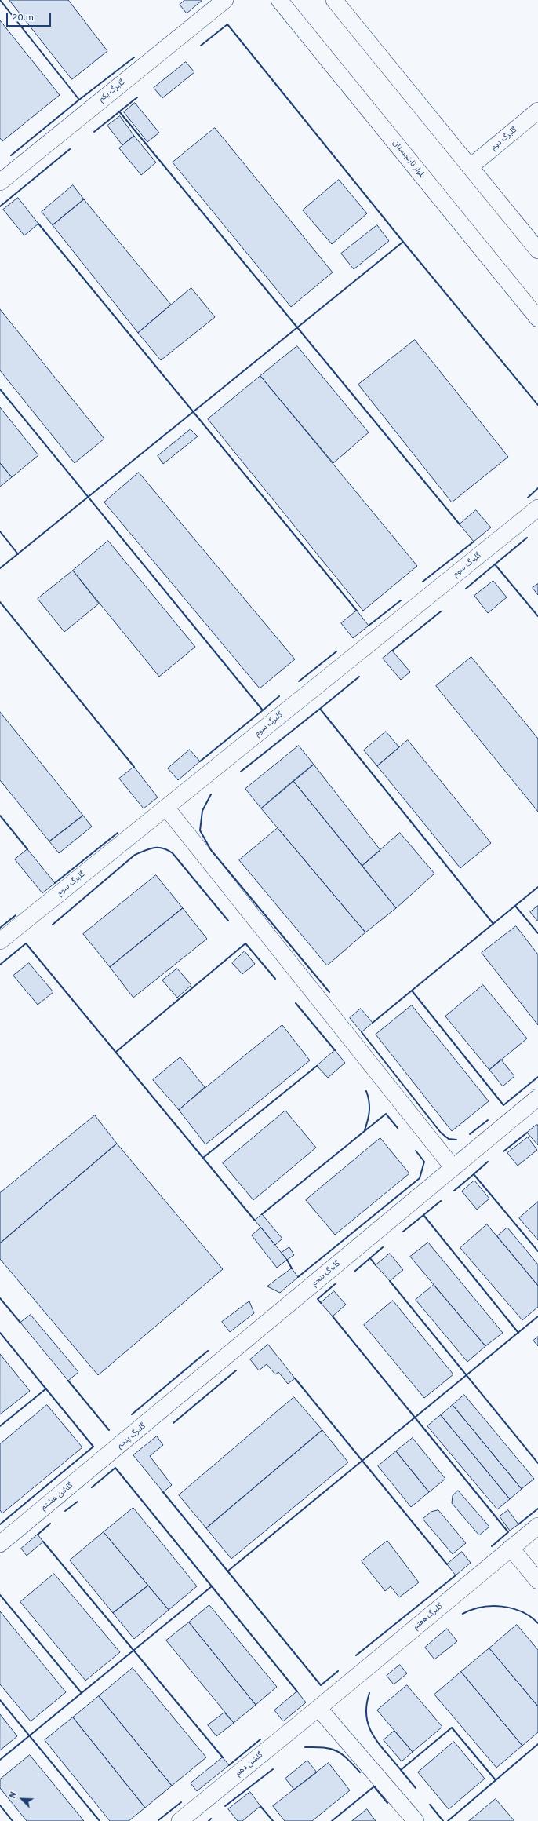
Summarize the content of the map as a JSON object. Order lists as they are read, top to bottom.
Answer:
{
  "streets": {
    "street": [
      "گلبرگ یکم",
      "گلبرگ دوم",
      "بلوار نارنجستان",
      "گلبرگ سوم",
      "گلبرگ پنجم",
      "گلشن هشتم",
      "گلبرگ هفتم",
      "گلشن دهم"
    ]
  },
  "crossings": [
    ["گلبرگ پنجم", "گلشن هشتم"],
    ["گلبرگ هفتم", "گلشن دهم"]
  ],
  "scale_bar": "20 m",
  "north": "top left"
}
